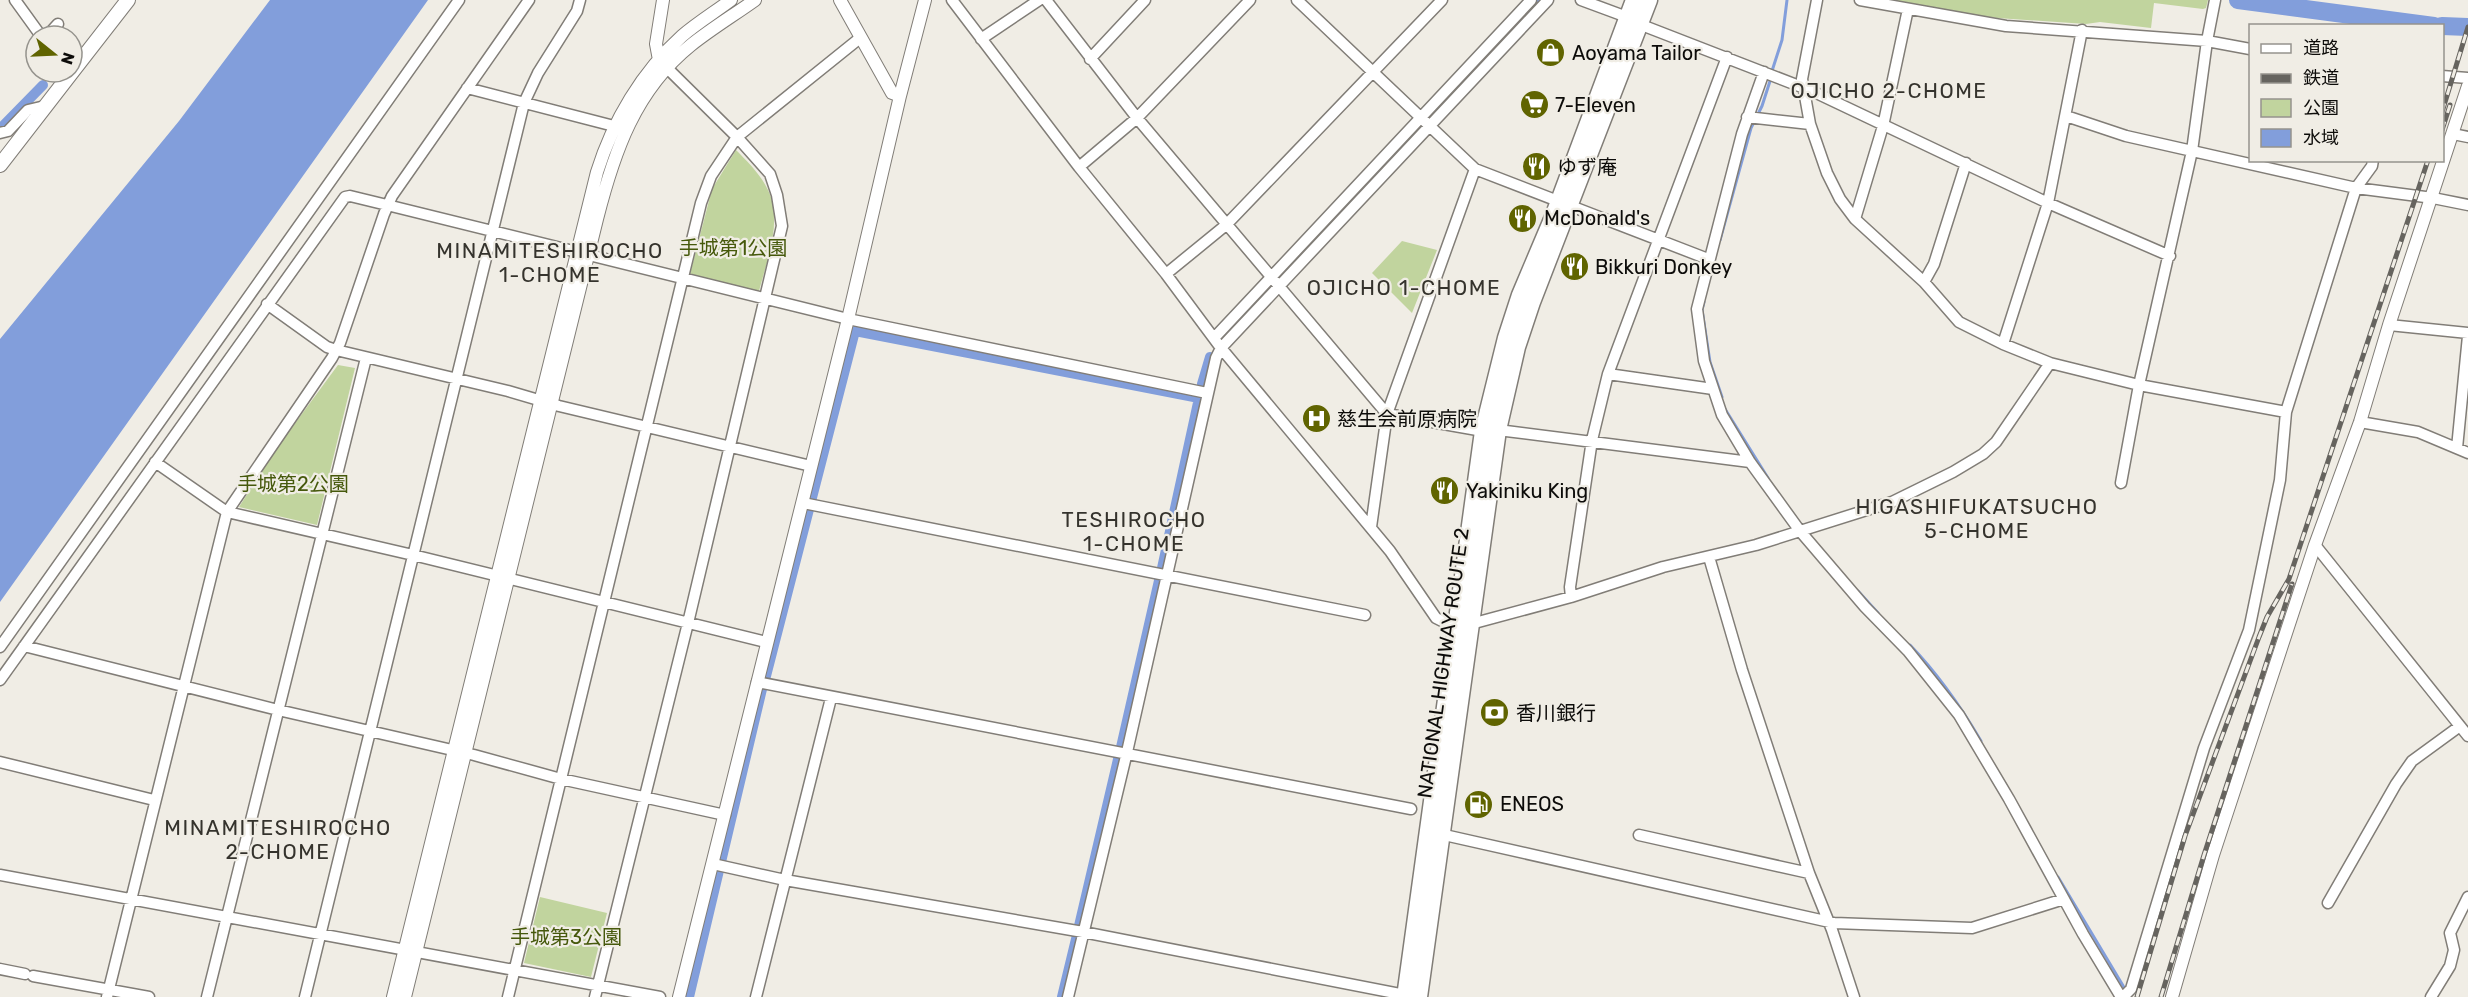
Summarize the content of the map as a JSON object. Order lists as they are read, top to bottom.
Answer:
{
  "streets": {
    "highway": ["NATIONAL HIGHWAY ROUTE 2"]
  },
  "districts": [
    "OJICHO 2-CHOME",
    "MINAMITESHIROCHO 1-CHOME",
    "OJICHO 1-CHOME",
    "HIGASHIFUKATSUCHO 5-CHOME",
    "TESHIROCHO 1-CHOME",
    "MINAMITESHIROCHO 2-CHOME"
  ],
  "parks": ["手城第1公園", "手城第2公園", "手城第3公園"],
  "places": {
    "shop": ["Aoyama Tailor"],
    "supermarket": ["7-Eleven"],
    "restaurant": [
      "ゆず庵",
      "McDonald's",
      "Bikkuri Donkey",
      "Yakiniku King"
    ],
    "hospital": ["慈生会前原病院"],
    "bank": ["香川銀行"],
    "fuel station": ["ENEOS"]
  },
  "legend": [
    "道路",
    "鉄道",
    "公園",
    "水域"
  ],
  "north": "right"
}
